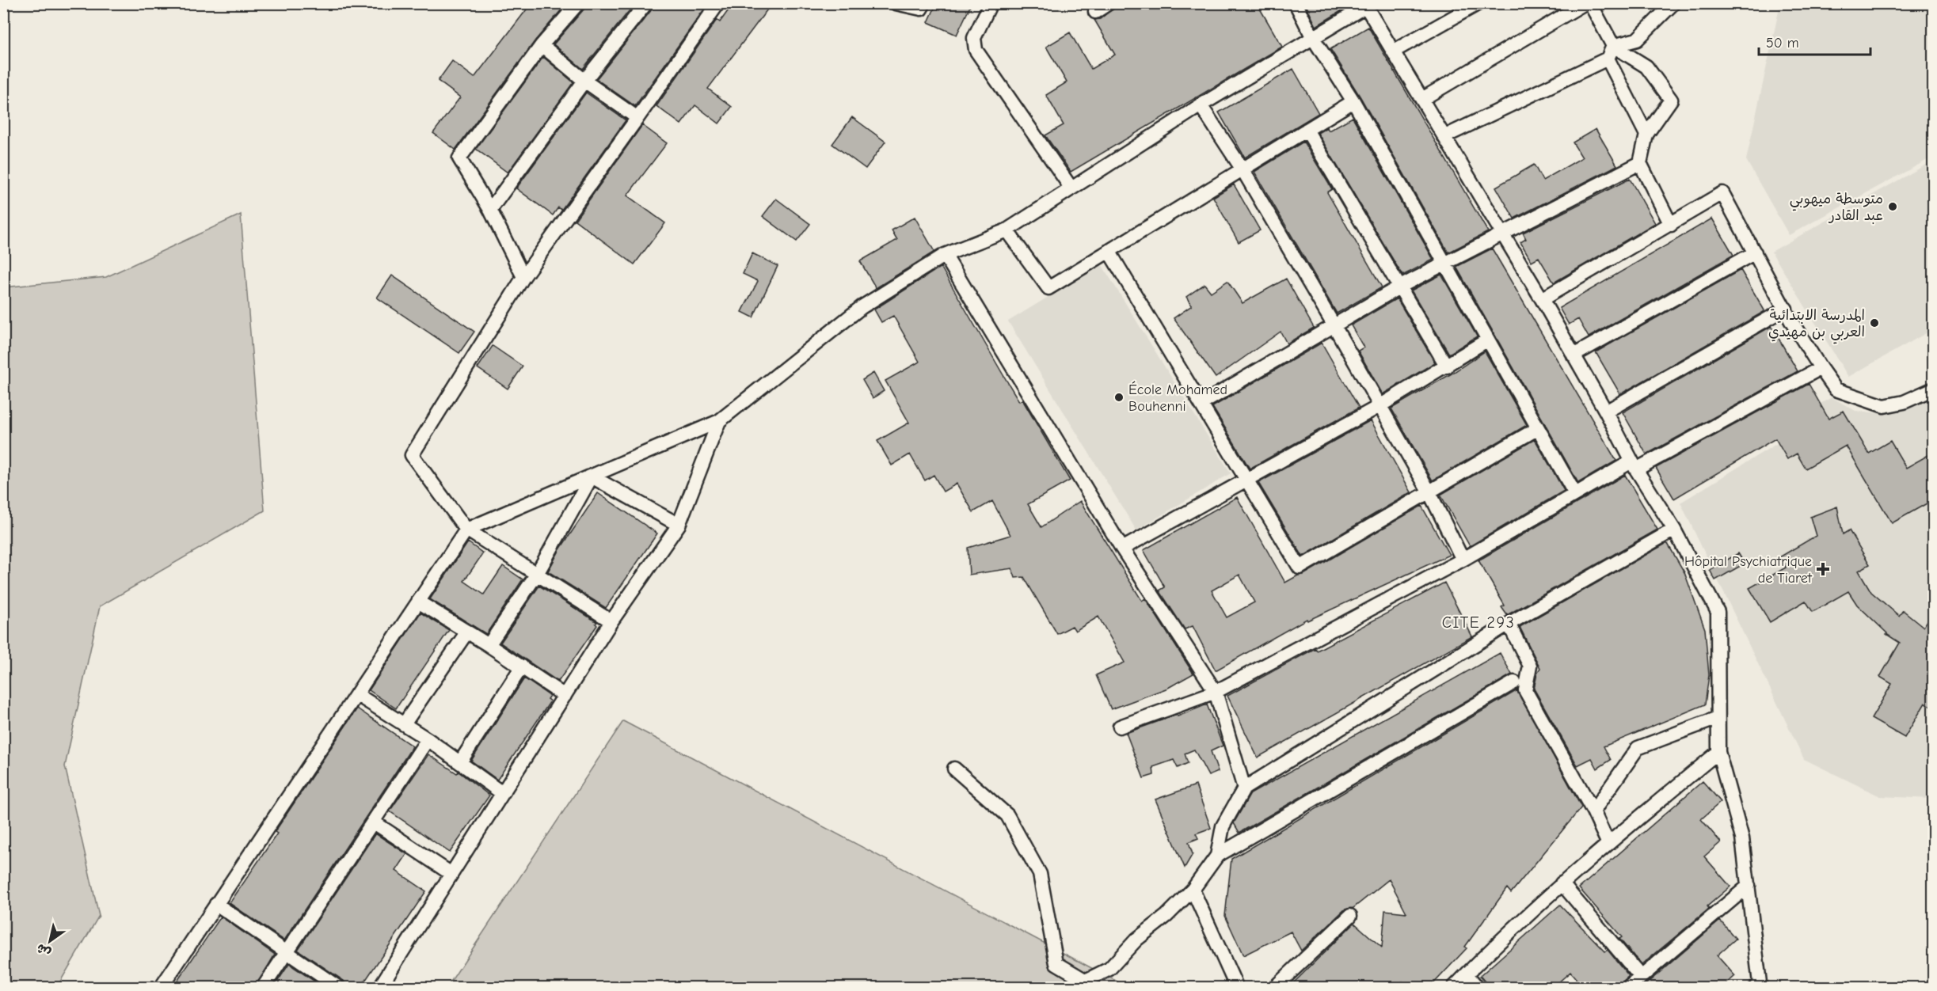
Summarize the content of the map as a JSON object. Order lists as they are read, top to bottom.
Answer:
{
  "districts": ["CITE 293"],
  "places": {
    "other": ["متوسطة ميهوبي عبد القادر", "المدرسة الابتدائية العربي بن مهيدي", "École Mohamed Bouhenni"],
    "health": ["Hôpital Psychiatrique de Tiaret"]
  },
  "scale_bar": "50 m",
  "north": "bottom left"
}
